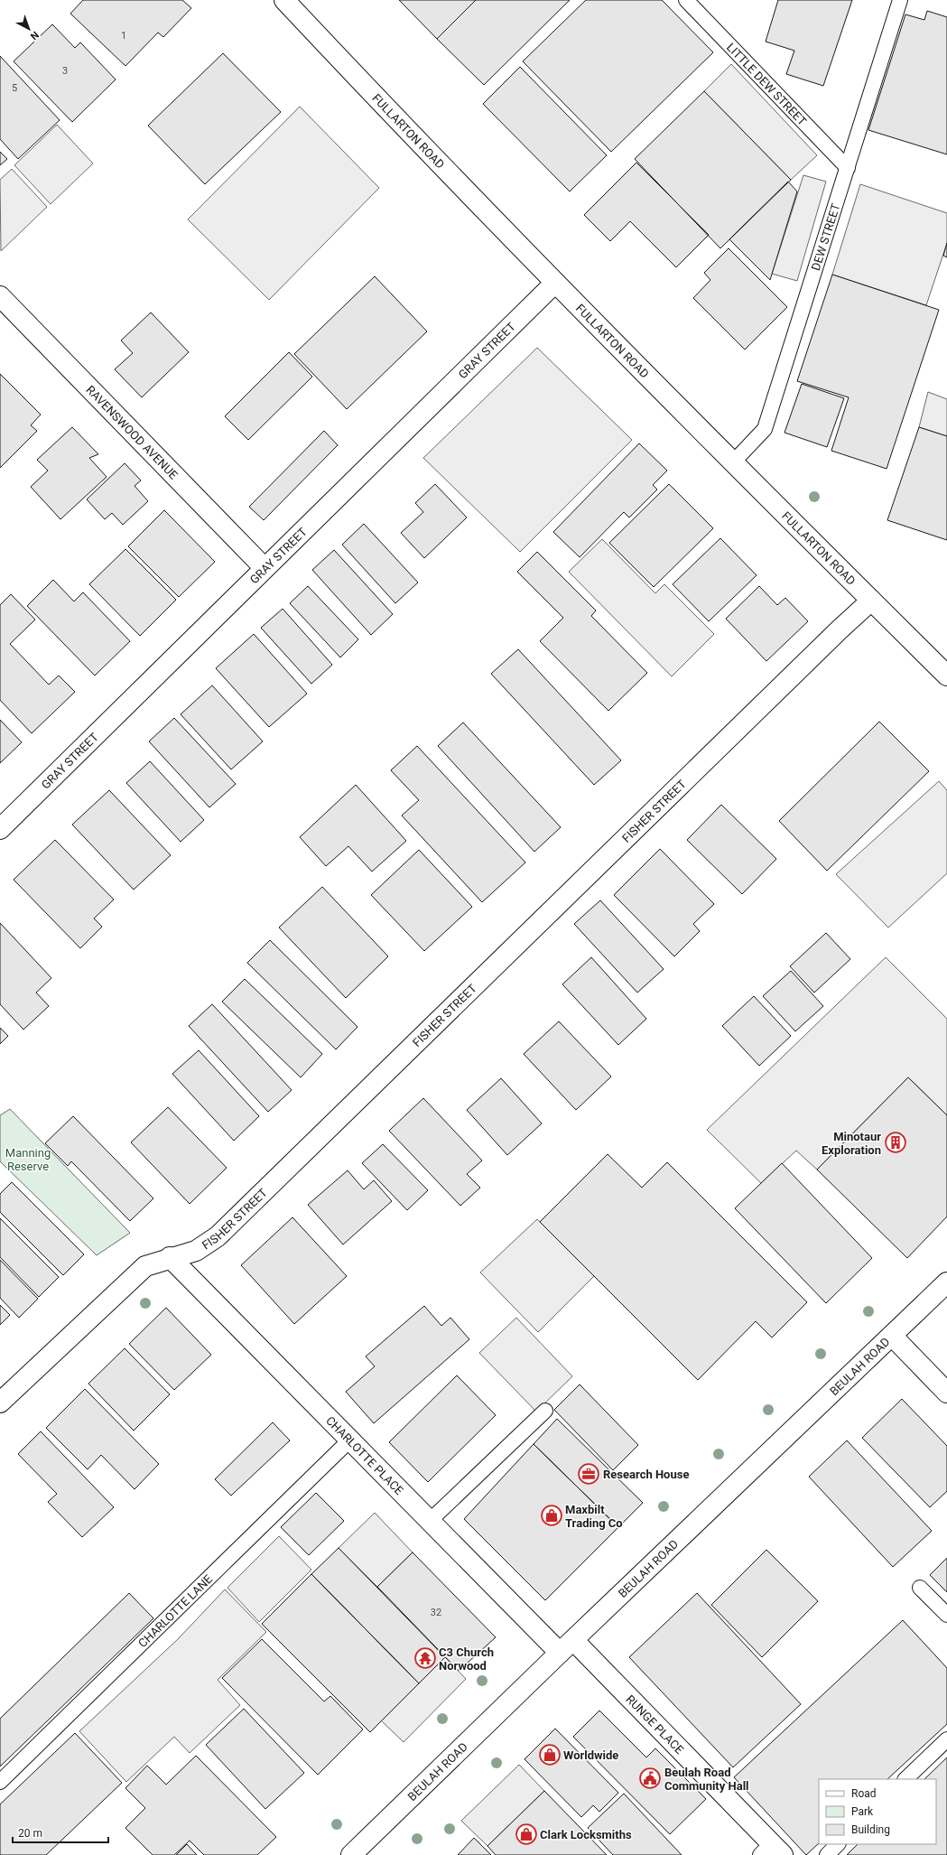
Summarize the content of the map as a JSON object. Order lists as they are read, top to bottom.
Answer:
{
  "streets": {
    "street": [
      "FULLARTON ROAD",
      "GRAY STREET",
      "RAVENSWOOD AVENUE",
      "FISHER STREET",
      "BEULAH ROAD",
      "CHARLOTTE PLACE",
      "RUNGE PLACE"
    ],
    "lane": ["LITTLE DEW STREET", "DEW STREET", "CHARLOTTE LANE"]
  },
  "crossings": [
    ["LITTLE DEW STREET", "DEW STREET"],
    ["FULLARTON ROAD", "DEW STREET"],
    ["FULLARTON ROAD", "GRAY STREET"],
    ["FULLARTON ROAD", "FISHER STREET"],
    ["GRAY STREET", "RAVENSWOOD AVENUE"],
    ["FISHER STREET", "CHARLOTTE PLACE"],
    ["BEULAH ROAD", "CHARLOTTE PLACE"],
    ["BEULAH ROAD", "RUNGE PLACE"],
    ["CHARLOTTE PLACE", "CHARLOTTE LANE"],
    ["CHARLOTTE PLACE", "RUNGE PLACE"]
  ],
  "parks": ["Manning Reserve"],
  "places": {
    "building": ["Minotaur Exploration"],
    "office": ["Research House"],
    "shop": ["Maxbilt Trading Co", "Worldwide", "Clark Locksmiths"],
    "temple": ["C3 Church Norwood"],
    "public building": ["Beulah Road Community Hall"]
  },
  "house_numbers": [
    "1",
    "3",
    "5",
    "32"
  ],
  "legend": ["Road", "Park", "Building"],
  "scale_bar": "20 m",
  "north": "bottom right"
}
